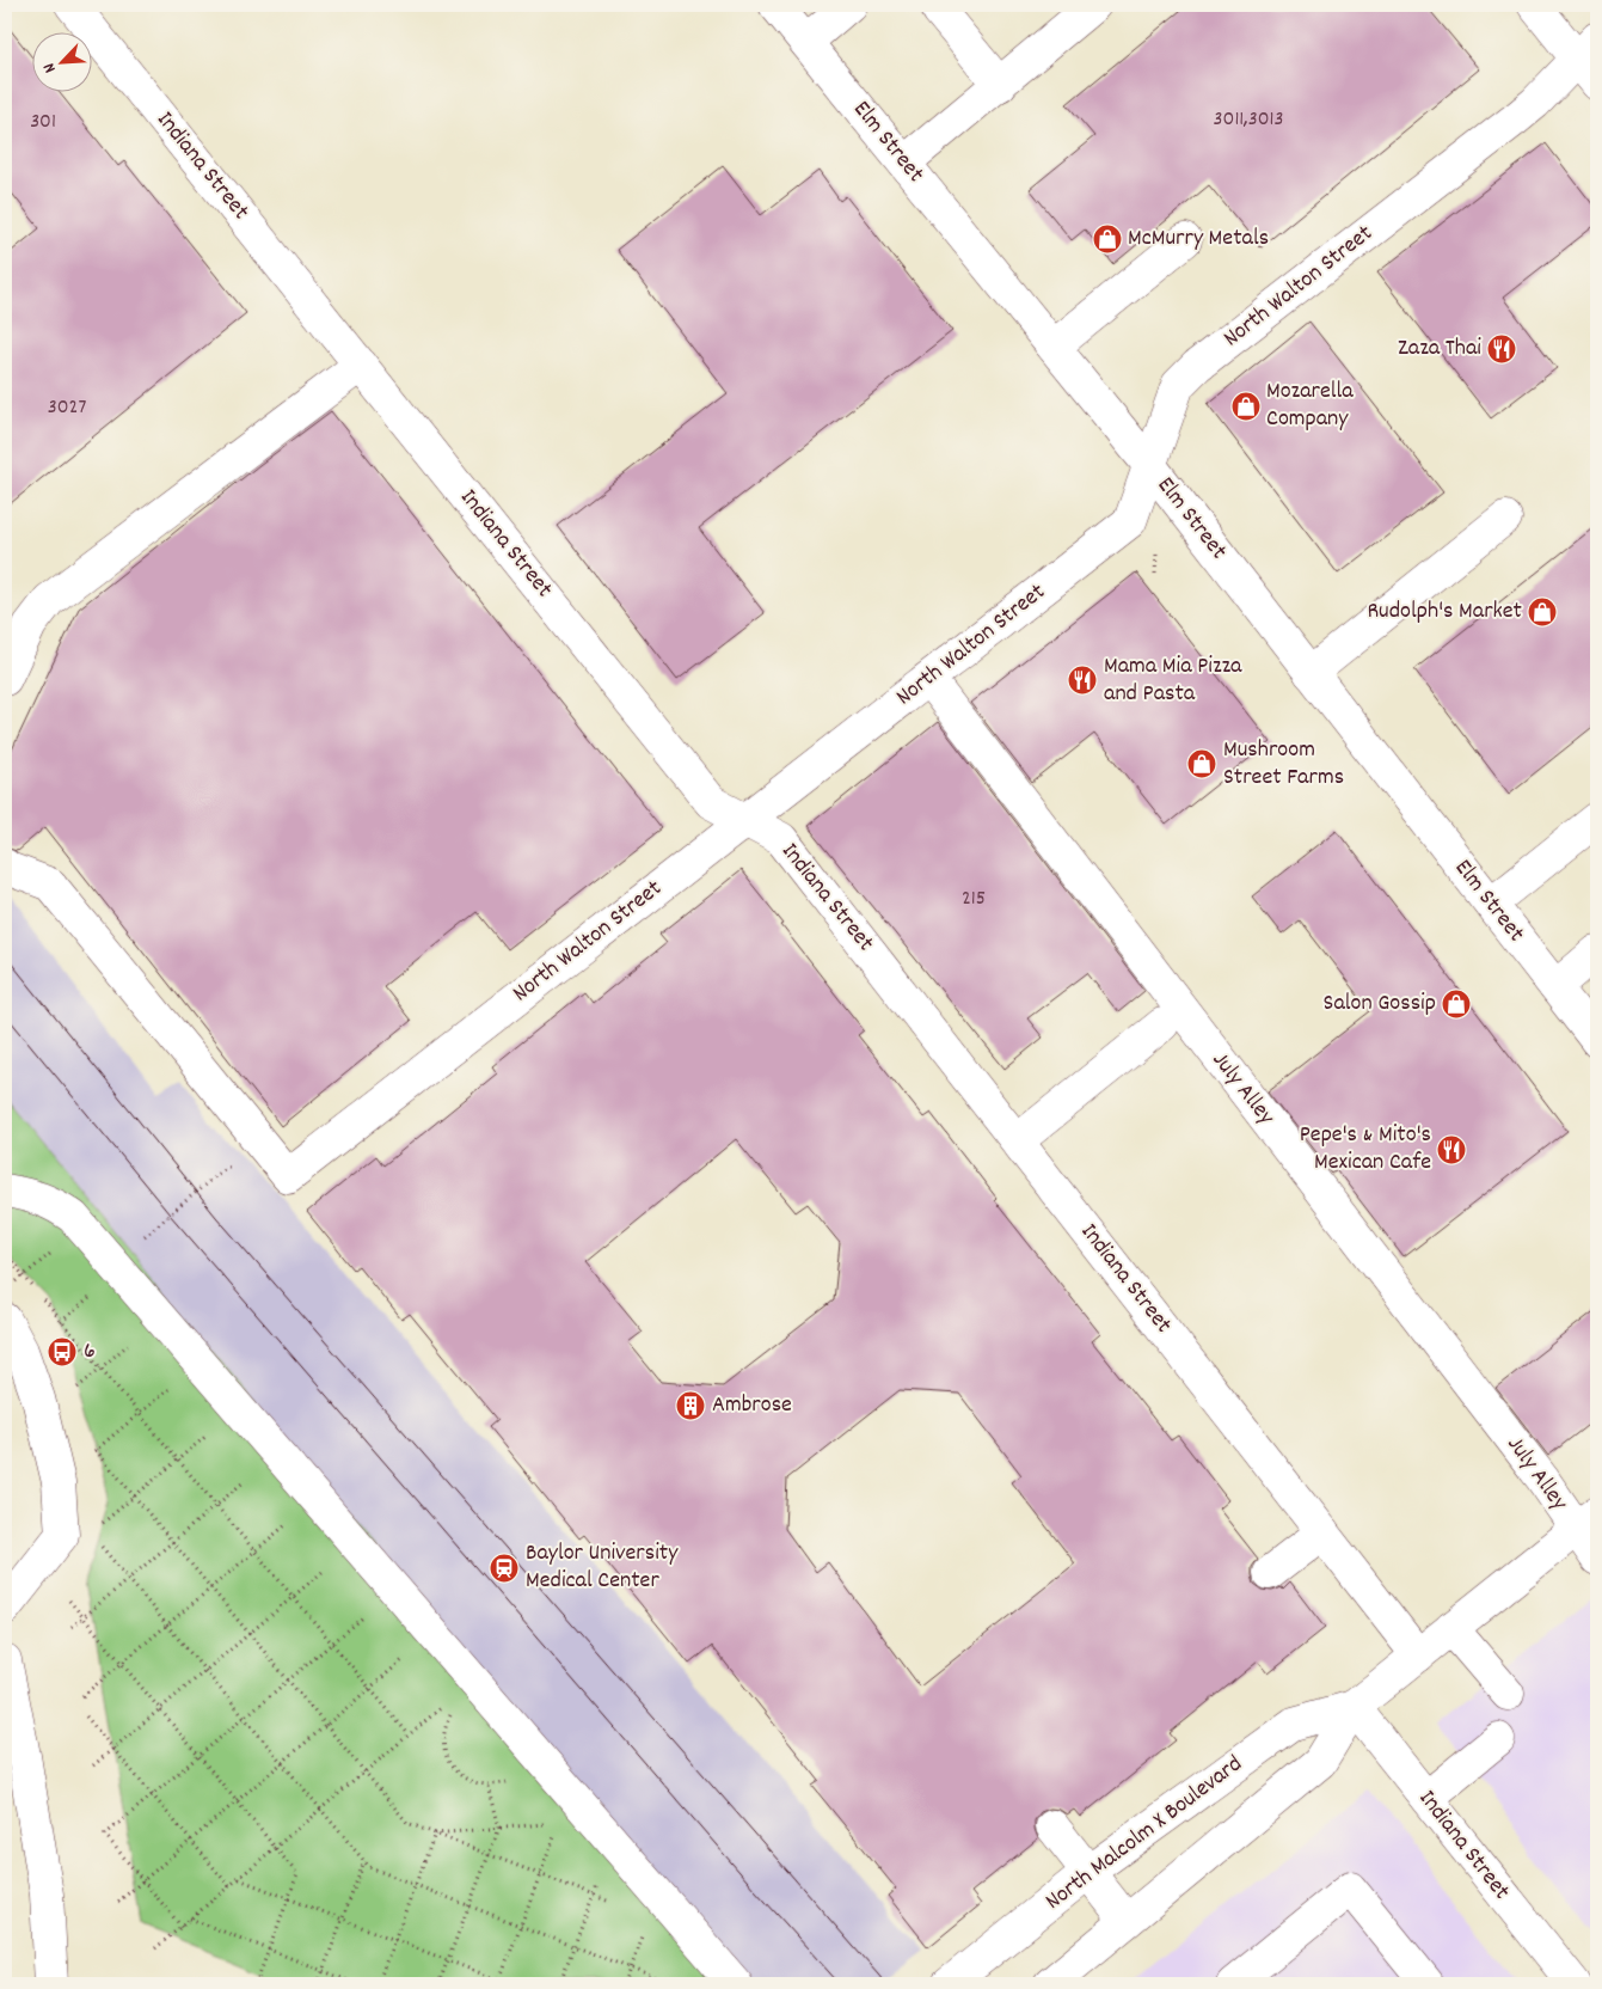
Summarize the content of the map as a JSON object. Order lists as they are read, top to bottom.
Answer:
{
  "streets": {
    "street": [
      "Elm Street",
      "Indiana Street",
      "North Walton Street",
      "July Alley",
      "North Malcolm X Boulevard"
    ]
  },
  "crossings": [
    ["Elm Street", "North Walton Street"],
    ["Indiana Street", "North Walton Street"],
    ["Indiana Street", "North Malcolm X Boulevard"],
    ["North Walton Street", "July Alley"],
    ["July Alley", "North Malcolm X Boulevard"]
  ],
  "places": {
    "shop": [
      "McMurry Metals",
      "Mozarella Company",
      "Rudolph's Market",
      "Mushroom Street Farms",
      "Salon Gossip"
    ],
    "restaurant": ["Zaza Thai", "Mama Mia Pizza and Pasta", "Pepe's & Mito's Mexican Cafe"],
    "bus stop": ["6"],
    "building": ["Ambrose"],
    "station": ["Baylor University Medical Center"]
  },
  "house_numbers": [
    "3011,3013",
    "301",
    "3027",
    "215"
  ],
  "north": "bottom left"
}
